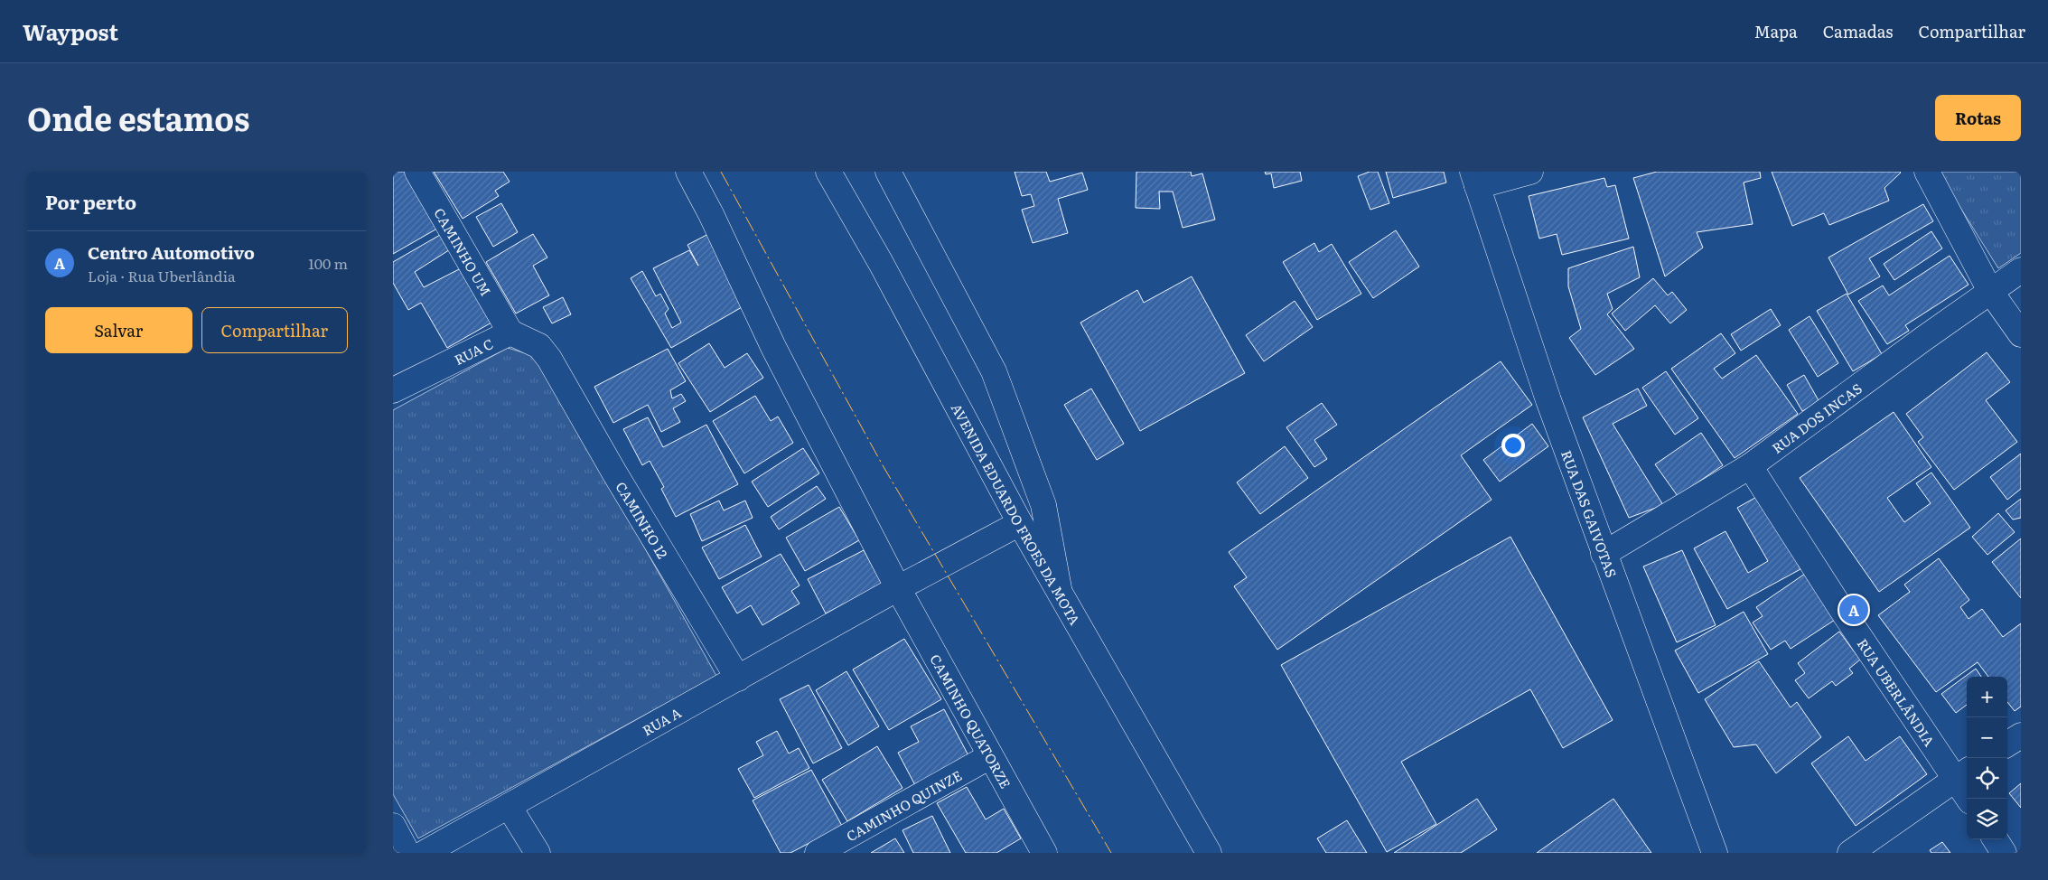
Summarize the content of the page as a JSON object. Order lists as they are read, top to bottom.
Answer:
{
  "streets": {
    "main road": [
      "CAMINHO UM",
      "RUA C",
      "RUA DOS INCAS",
      "AVENIDA EDUARDO FROES DA MOTA",
      "RUA DAS GAIVOTAS",
      "CAMINHO 12",
      "RUA UBERLÂNDIA",
      "RUA A",
      "CAMINHO QUATORZE",
      "CAMINHO QUINZE"
    ]
  },
  "crossings": [
    ["CAMINHO UM", "RUA C"],
    ["CAMINHO UM", "CAMINHO 12"],
    ["RUA C", "CAMINHO 12"],
    ["RUA DOS INCAS", "RUA DAS GAIVOTAS"],
    ["RUA DOS INCAS", "RUA UBERLÂNDIA"],
    ["AVENIDA EDUARDO FROES DA MOTA", "RUA A"],
    ["CAMINHO 12", "RUA A"],
    ["RUA A", "CAMINHO QUATORZE"],
    ["CAMINHO QUATORZE", "CAMINHO QUINZE"]
  ],
  "page": {
    "header": "Waypost",
    "nav": ["Mapa", "Camadas", "Compartilhar"],
    "title": "Onde estamos",
    "buttons": [
      "Rotas",
      ["Salvar", "Compartilhar"]
    ],
    "heading": "Por perto",
    "list": [
      {
        "mark": "A",
        "name": "Centro Automotivo",
        "note": "Loja · Rua Uberlândia",
        "value": "100 m"
      }
    ],
    "pins": "A",
    "map_buttons": ["+", "−"]
  }
}
